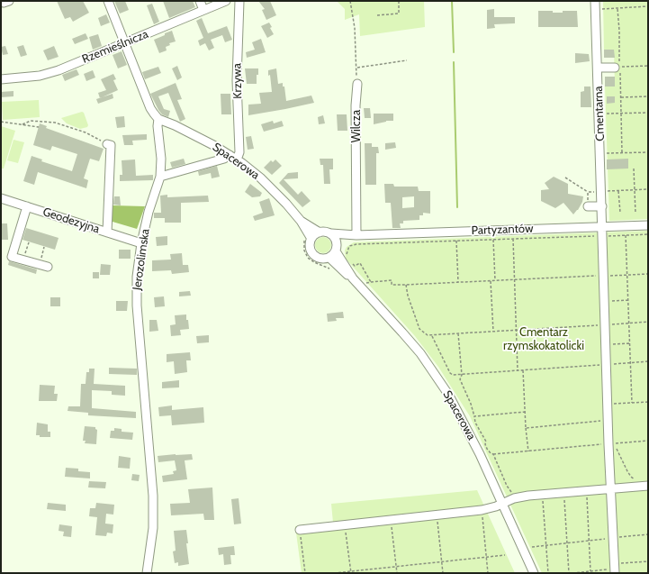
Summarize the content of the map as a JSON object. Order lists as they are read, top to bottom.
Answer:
{
  "streets": {
    "street": [
      "Rzemieślnicza",
      "Krzywa",
      "Cmentarna",
      "Wilcza",
      "Spacerowa",
      "Geodezyjna",
      "Partyzantów",
      "Jerozolimska"
    ]
  },
  "crossings": [
    ["Krzywa", "Spacerowa"],
    ["Cmentarna", "Partyzantów"],
    ["Wilcza", "Partyzantów"],
    ["Spacerowa", "Partyzantów"],
    ["Spacerowa", "Jerozolimska"],
    ["Geodezyjna", "Jerozolimska"]
  ],
  "parks": ["Cmentarz rzymskokatolicki"]
}
